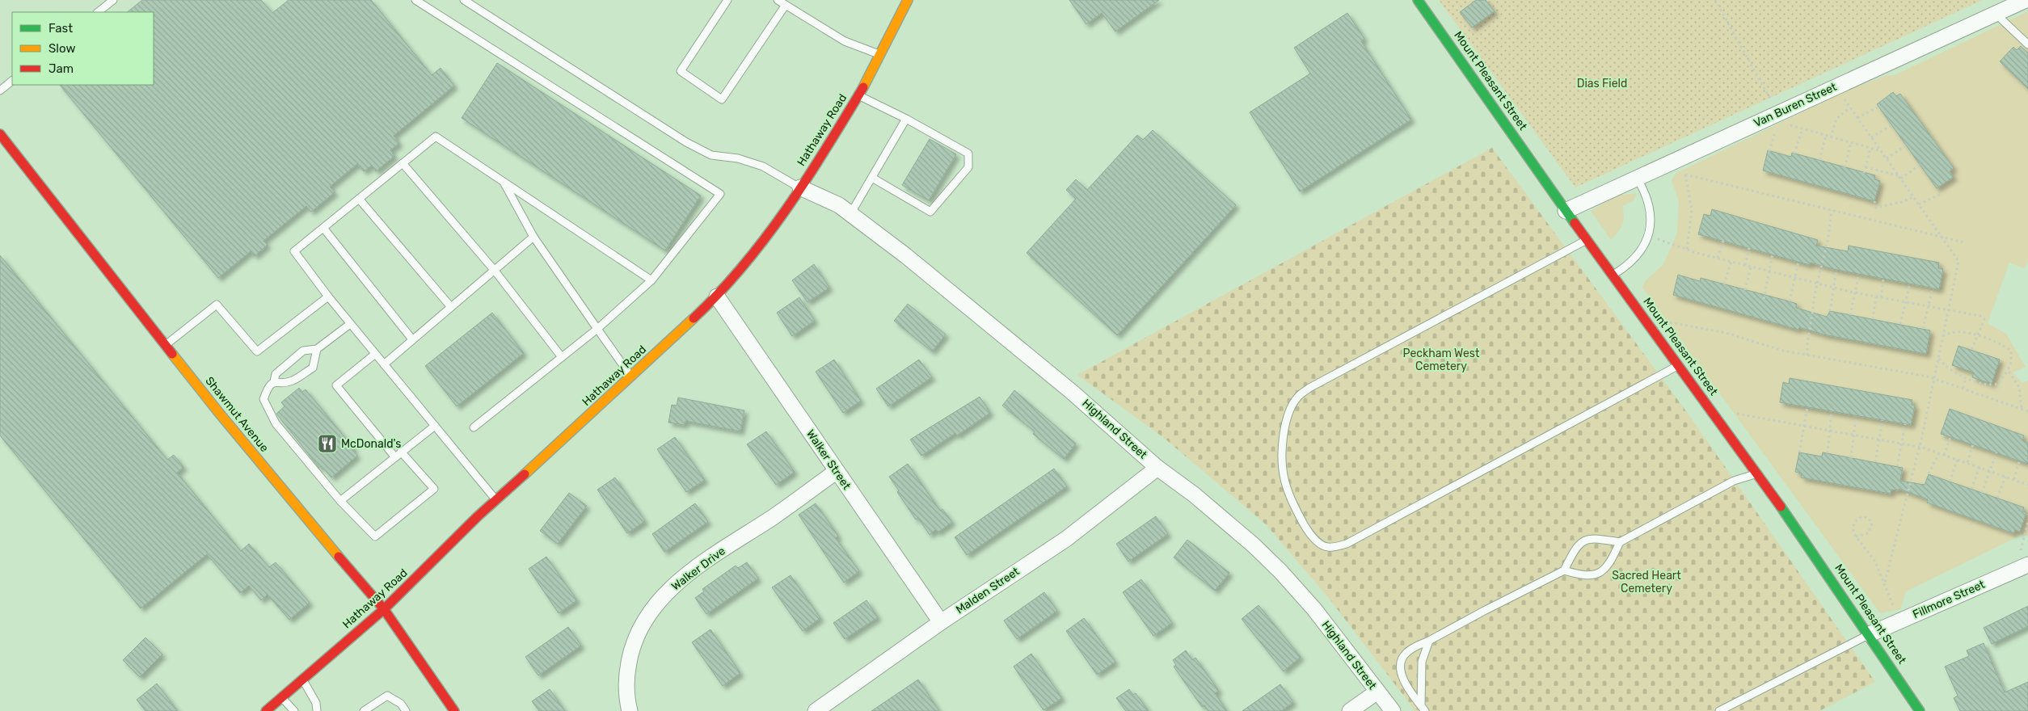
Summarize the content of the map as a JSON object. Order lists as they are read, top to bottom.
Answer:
{
  "streets": {
    "main road": ["Mount Pleasant Street", "Hathaway Road", "Shawmut Avenue"],
    "street": [
      "Van Buren Street",
      "Highland Street",
      "Walker Street",
      "Walker Drive",
      "Malden Street",
      "Fillmore Street"
    ]
  },
  "crossings": [
    ["Mount Pleasant Street", "Van Buren Street"],
    ["Mount Pleasant Street", "Fillmore Street"],
    ["Hathaway Road", "Shawmut Avenue"],
    ["Hathaway Road", "Highland Street"],
    ["Hathaway Road", "Walker Street"],
    ["Highland Street", "Malden Street"],
    ["Walker Street", "Walker Drive"],
    ["Walker Street", "Malden Street"]
  ],
  "parks": ["Dias Field", "Peckham West Cemetery", "Sacred Heart Cemetery"],
  "places": {
    "restaurant": ["McDonald's"]
  },
  "legend": ["Fast", "Slow", "Jam"]
}
